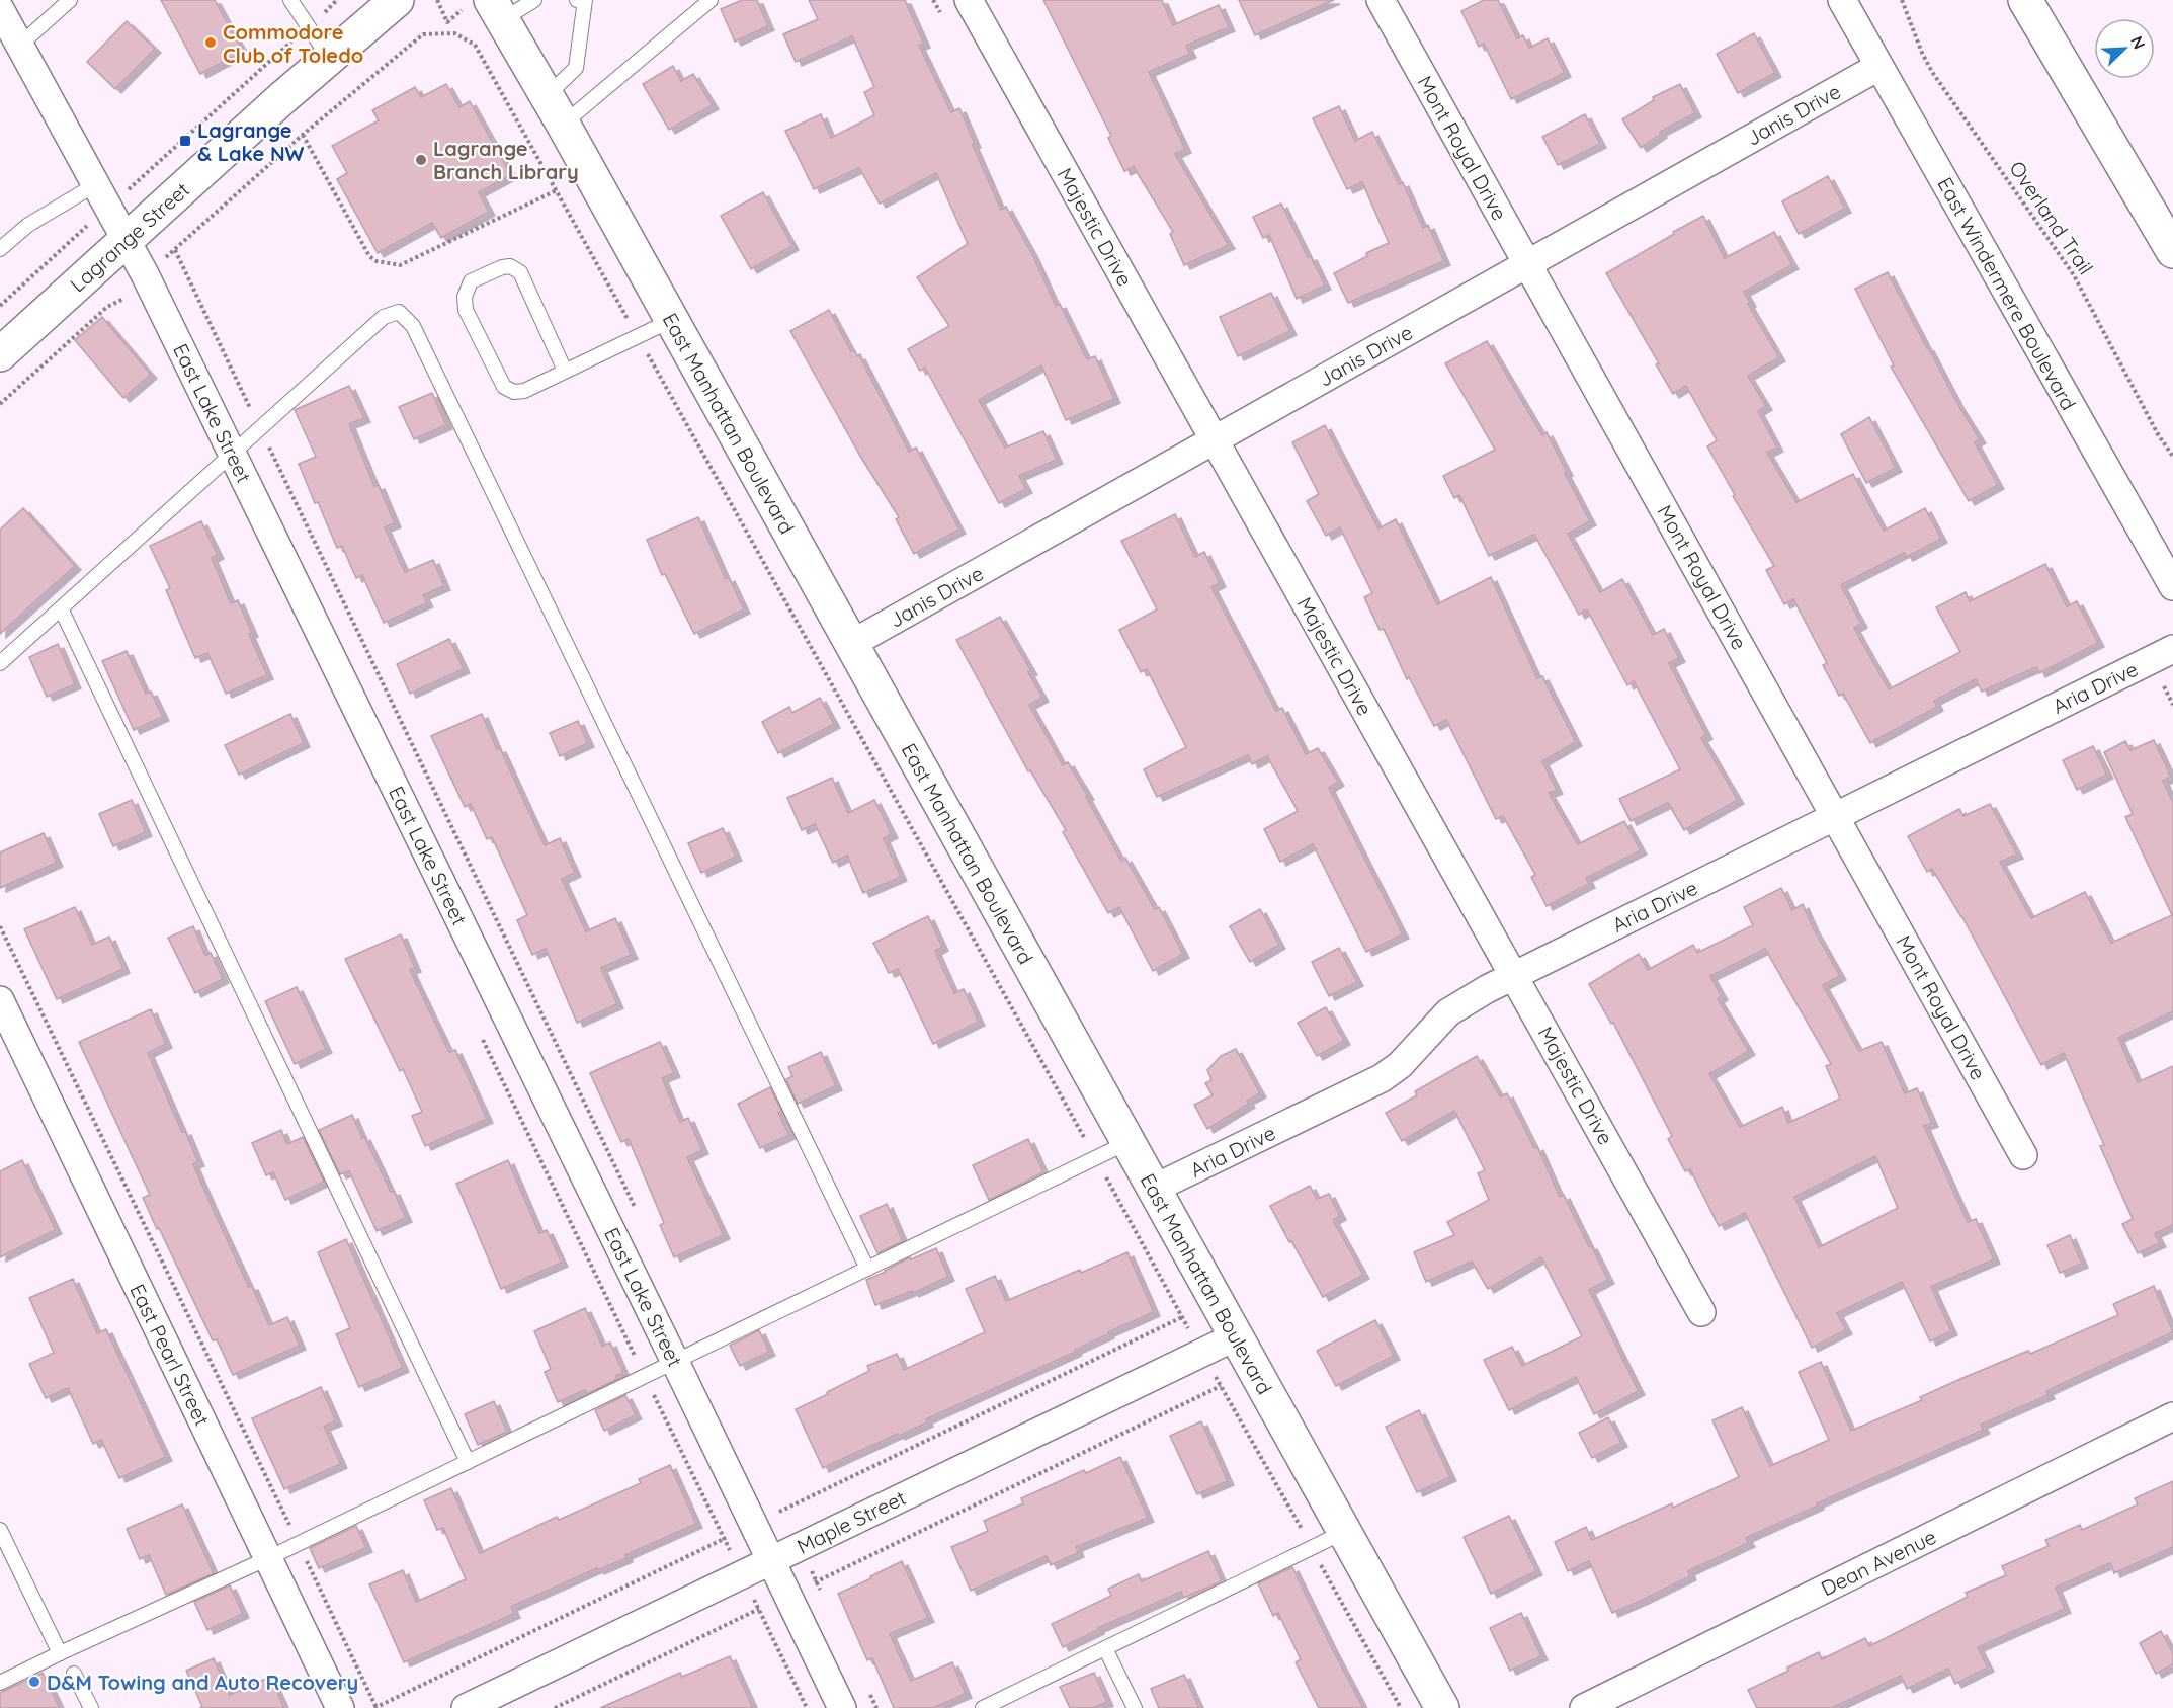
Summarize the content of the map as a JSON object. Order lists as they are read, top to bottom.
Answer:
{
  "streets": {
    "main road": ["Lagrange Street", "East Manhattan Boulevard"],
    "street": [
      "Janis Drive",
      "Mont Royal Drive",
      "Majestic Drive",
      "East Windermere Boulevard",
      "East Lake Street",
      "Aria Drive",
      "East Pearl Street",
      "Maple Street",
      "Dean Avenue"
    ],
    "path": ["Overland Trail"]
  },
  "crossings": [
    ["Janis Drive", "Mont Royal Drive"],
    ["Janis Drive", "Majestic Drive"],
    ["Janis Drive", "East Windermere Boulevard"],
    ["Janis Drive", "East Manhattan Boulevard"],
    ["Mont Royal Drive", "Aria Drive"],
    ["Majestic Drive", "Aria Drive"],
    ["Lagrange Street", "East Lake Street"],
    ["East Lake Street", "Maple Street"],
    ["East Manhattan Boulevard", "Aria Drive"],
    ["East Manhattan Boulevard", "Maple Street"]
  ],
  "places": {
    "other": ["Commodore Club of Toledo", "Lagrange Branch Library", "D&M Towing and Auto Recovery"],
    "transit": ["Lagrange & Lake NW"]
  },
  "north": "top right"
}
